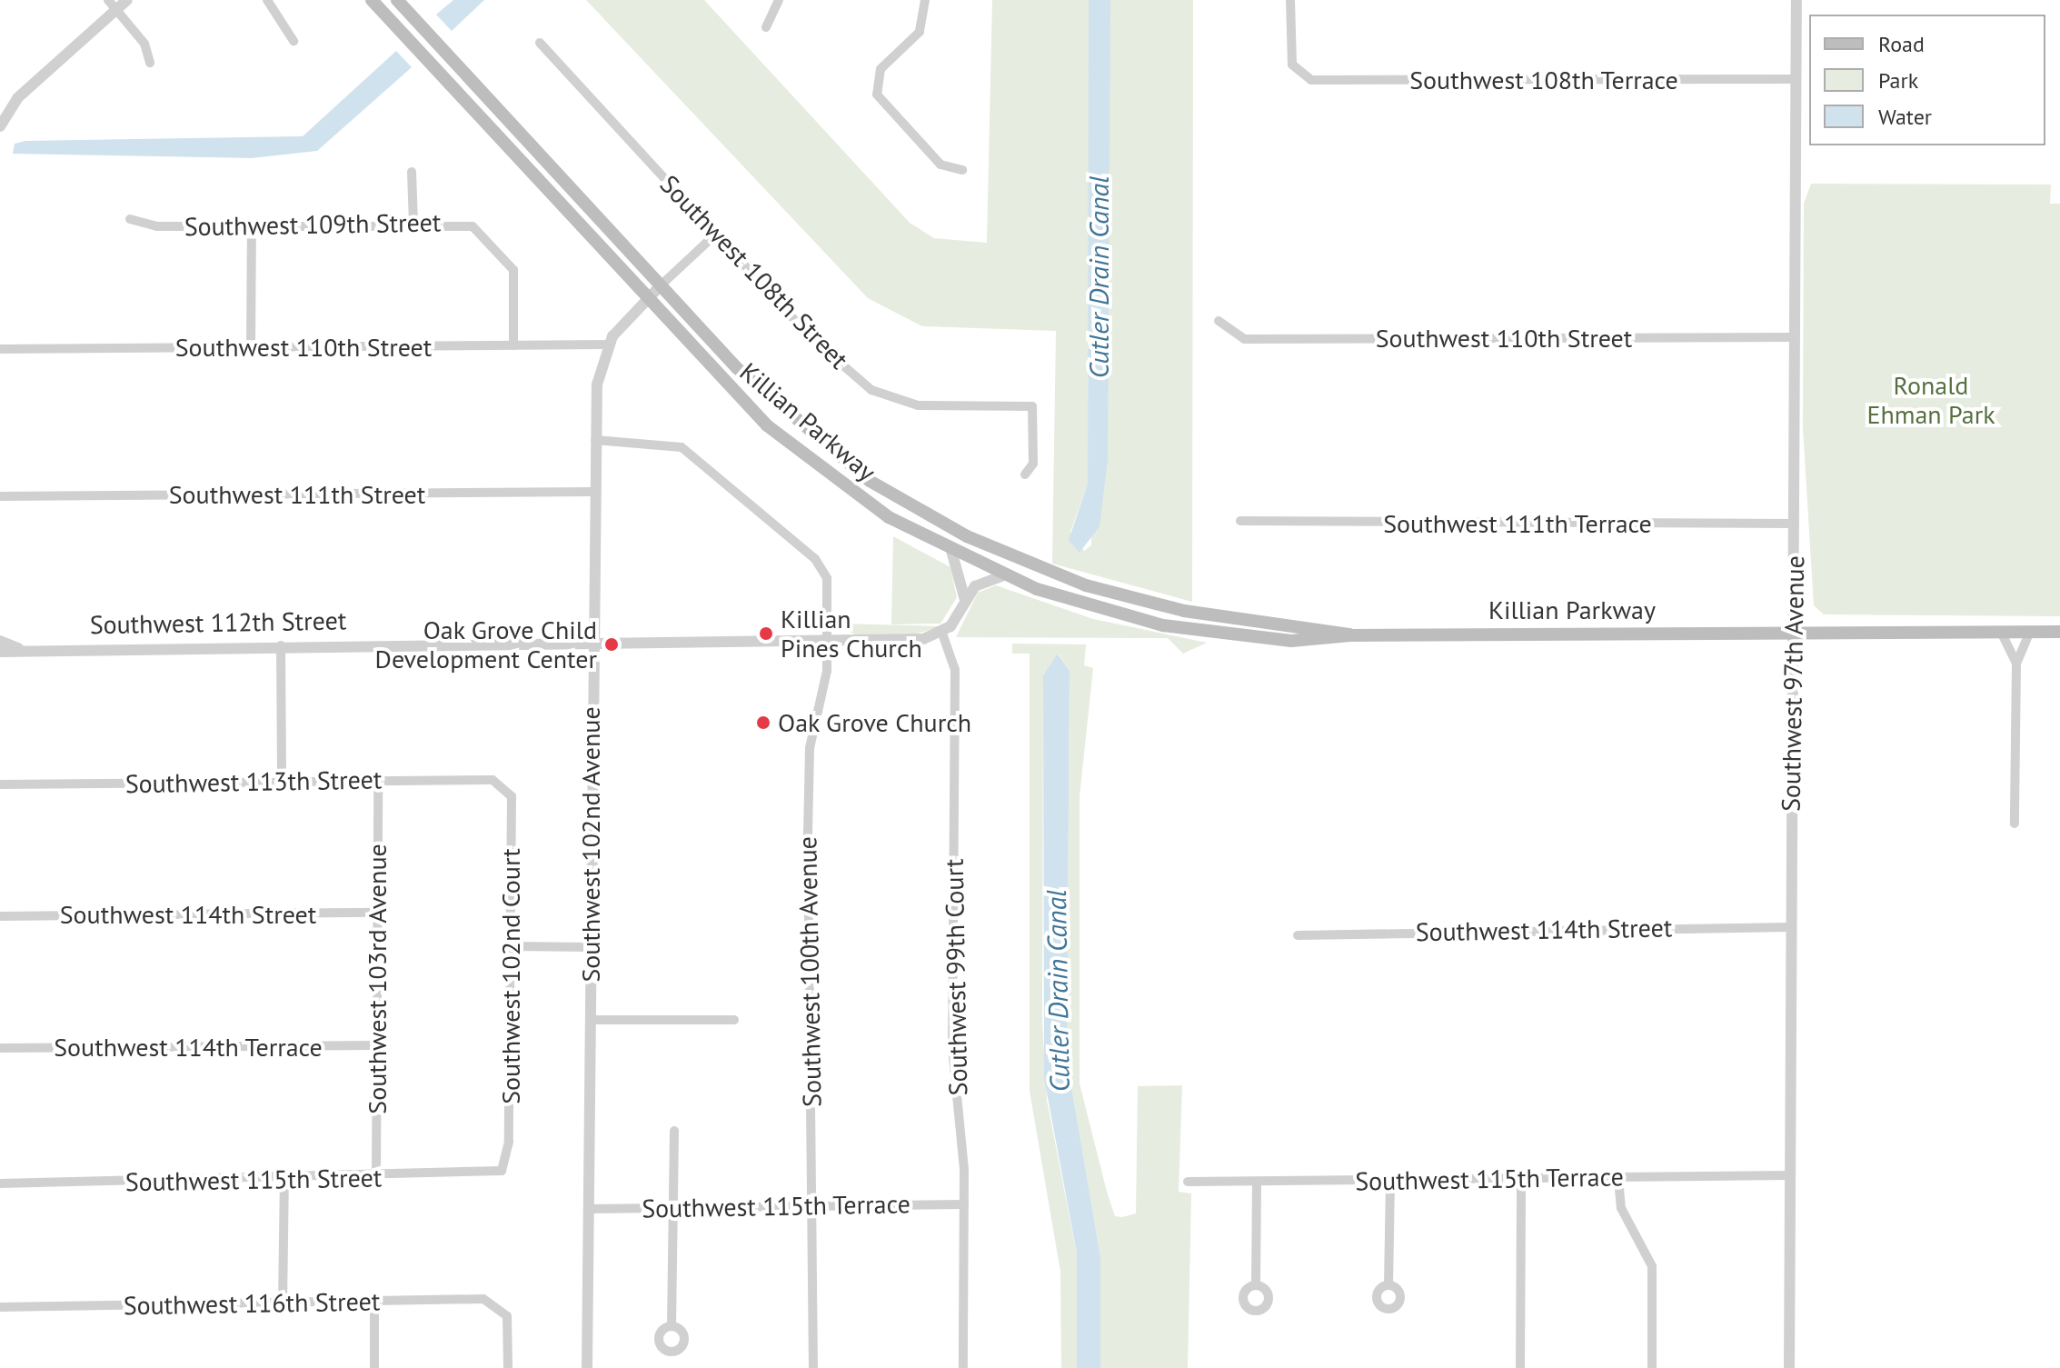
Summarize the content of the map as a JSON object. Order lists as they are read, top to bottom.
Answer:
{
  "streets": {
    "main road": ["Killian Parkway"],
    "street": [
      "Southwest 108th Terrace",
      "Southwest 109th Street",
      "Southwest 108th Street",
      "Southwest 110th Street",
      "Southwest 111th Street",
      "Southwest 111th Terrace",
      "Southwest 112th Street",
      "Southwest 97th Avenue",
      "Southwest 113th Street",
      "Southwest 102nd Avenue",
      "Southwest 114th Street",
      "Southwest 100th Avenue",
      "Southwest 102nd Court",
      "Southwest 99th Court",
      "Southwest 103rd Avenue",
      "Southwest 114th Terrace",
      "Southwest 115th Terrace",
      "Southwest 115th Street",
      "Southwest 116th Street"
    ]
  },
  "crossings": [
    ["Southwest 108th Terrace", "Southwest 97th Avenue"],
    ["Southwest 109th Street", "Southwest 110th Street"],
    ["Southwest 108th Street", "Southwest 102nd Avenue"],
    ["Southwest 110th Street", "Southwest 97th Avenue"],
    ["Southwest 110th Street", "Southwest 102nd Avenue"],
    ["Killian Parkway", "Southwest 97th Avenue"],
    ["Killian Parkway", "Southwest 102nd Avenue"],
    ["Southwest 111th Street", "Southwest 102nd Avenue"],
    ["Southwest 111th Terrace", "Southwest 97th Avenue"],
    ["Southwest 112th Street", "Southwest 102nd Avenue"],
    ["Southwest 112th Street", "Southwest 100th Avenue"],
    ["Southwest 112th Street", "Southwest 99th Court"],
    ["Southwest 97th Avenue", "Southwest 114th Street"],
    ["Southwest 97th Avenue", "Southwest 115th Terrace"],
    ["Southwest 113th Street", "Southwest 102nd Court"],
    ["Southwest 113th Street", "Southwest 103rd Avenue"],
    ["Southwest 102nd Avenue", "Southwest 100th Avenue"],
    ["Southwest 102nd Avenue", "Southwest 115th Terrace"],
    ["Southwest 114th Street", "Southwest 103rd Avenue"],
    ["Southwest 100th Avenue", "Southwest 115th Terrace"],
    ["Southwest 102nd Court", "Southwest 115th Street"],
    ["Southwest 99th Court", "Southwest 115th Terrace"],
    ["Southwest 103rd Avenue", "Southwest 114th Terrace"],
    ["Southwest 103rd Avenue", "Southwest 115th Street"]
  ],
  "water": ["Cutler Drain Canal"],
  "parks": ["Ronald Ehman Park"],
  "places": ["Killian Pines Church", "Oak Grove Child Development Center", "Oak Grove Church"],
  "legend": ["Road", "Park", "Water"]
}
